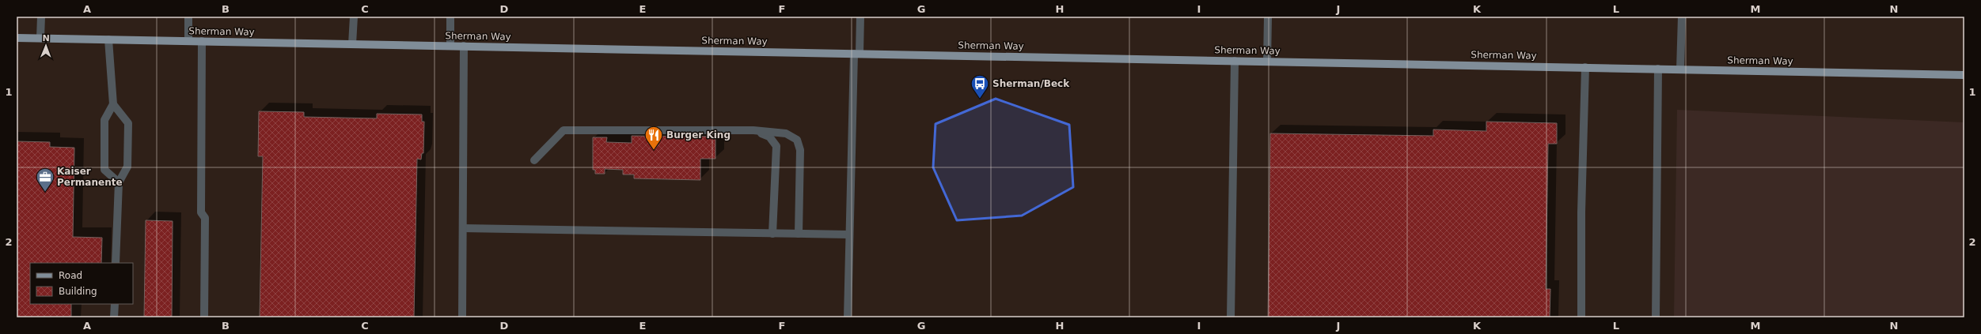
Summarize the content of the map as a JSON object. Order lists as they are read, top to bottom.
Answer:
{
  "streets": {
    "main road": ["Sherman Way"]
  },
  "places": {
    "bus stop": ["Sherman/Beck"],
    "restaurant": ["Burger King"],
    "office": ["Kaiser Permanente"]
  },
  "legend": ["Road", "Building"],
  "north": "top",
  "grid": {
    "columns": [
      "A",
      "B",
      "C",
      "D",
      "E",
      "F",
      "G",
      "H",
      "I",
      "J",
      "K",
      "L",
      "M",
      "N"
    ],
    "rows": ["1", "2"]
  }
}
